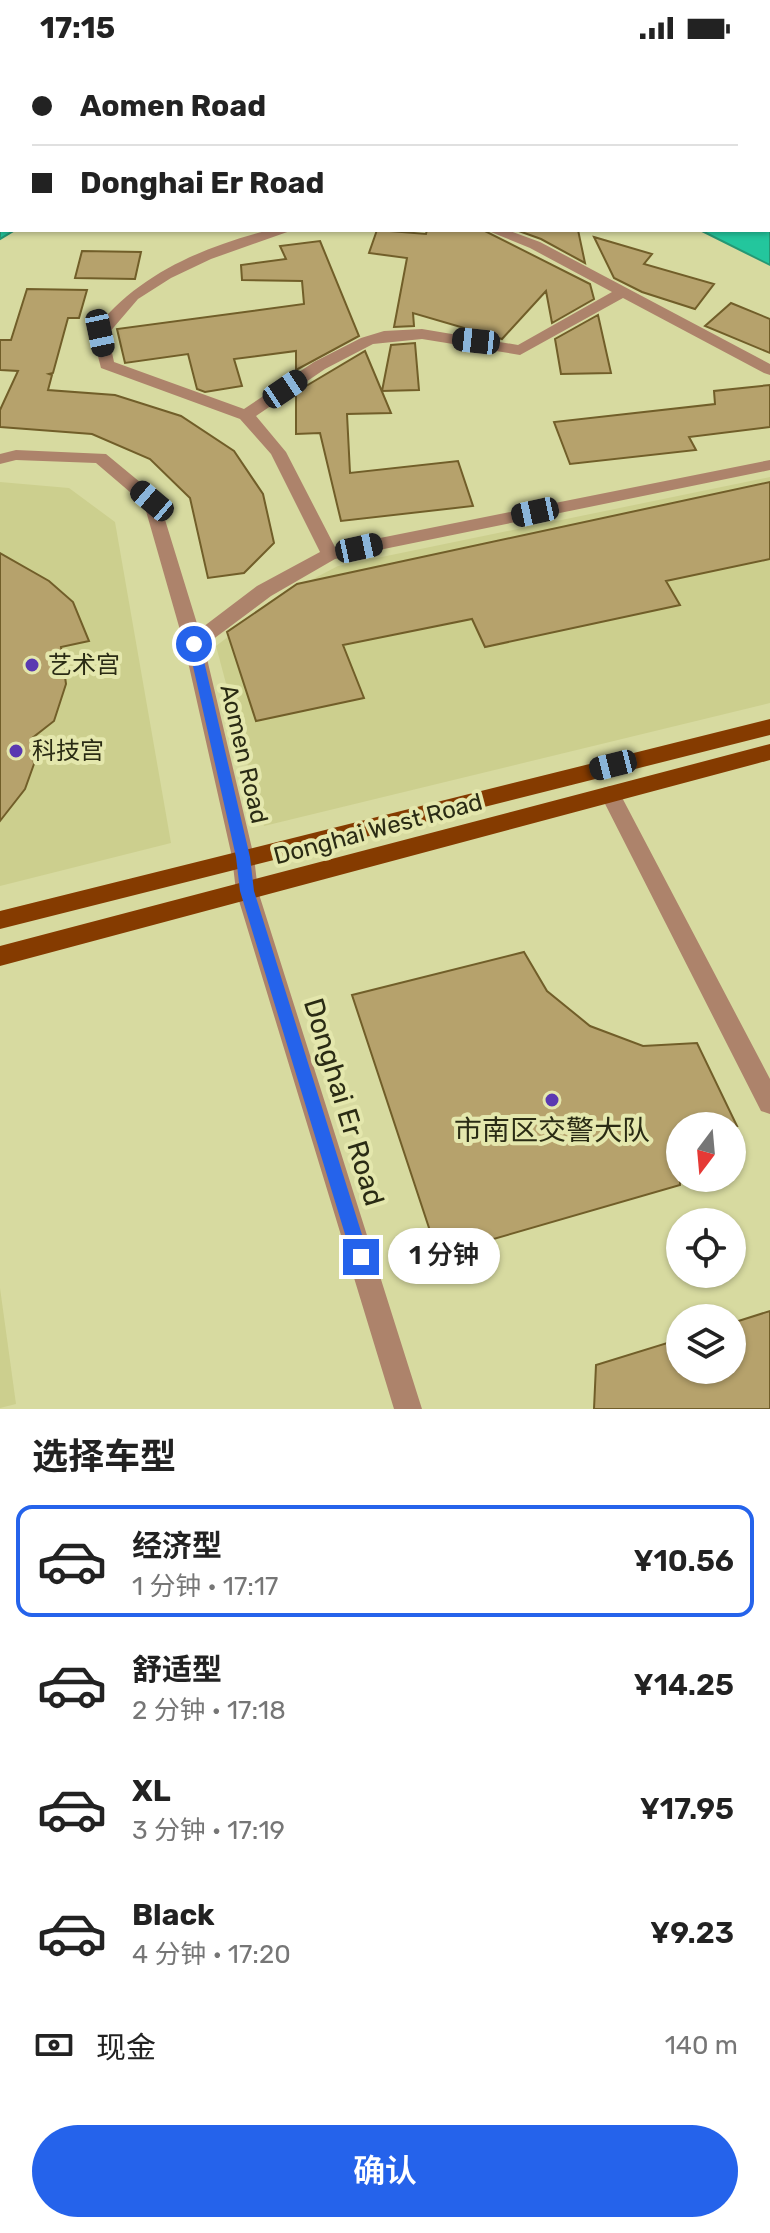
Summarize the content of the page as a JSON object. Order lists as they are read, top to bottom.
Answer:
{
  "streets": {
    "main road": ["Donghai West Road"],
    "street": ["Aomen Road", "Donghai Er Road"]
  },
  "crossings": [
    ["Aomen Road", "Donghai West Road"],
    ["Aomen Road", "Donghai Er Road"],
    ["Donghai West Road", "Donghai Er Road"]
  ],
  "places": ["艺术宫", "科技宫", "市南区交警大队"],
  "north": "bottom",
  "page": {
    "status": "17:15",
    "banner": ["Aomen Road", "Donghai Er Road"],
    "bubble": "1 分钟",
    "heading": "选择车型",
    "list": [
      {
        "name": "经济型",
        "note": "1 分钟 · 17:17",
        "value": "¥10.56"
      },
      {
        "name": "舒适型",
        "note": "2 分钟 · 17:18",
        "value": "¥14.25"
      },
      {
        "name": "XL",
        "note": "3 分钟 · 17:19",
        "value": "¥17.95"
      },
      {
        "name": "Black",
        "note": "4 分钟 · 17:20",
        "value": "¥9.23"
      }
    ],
    "pay": ["现金", "140 m"],
    "buttons": "确认"
  }
}
